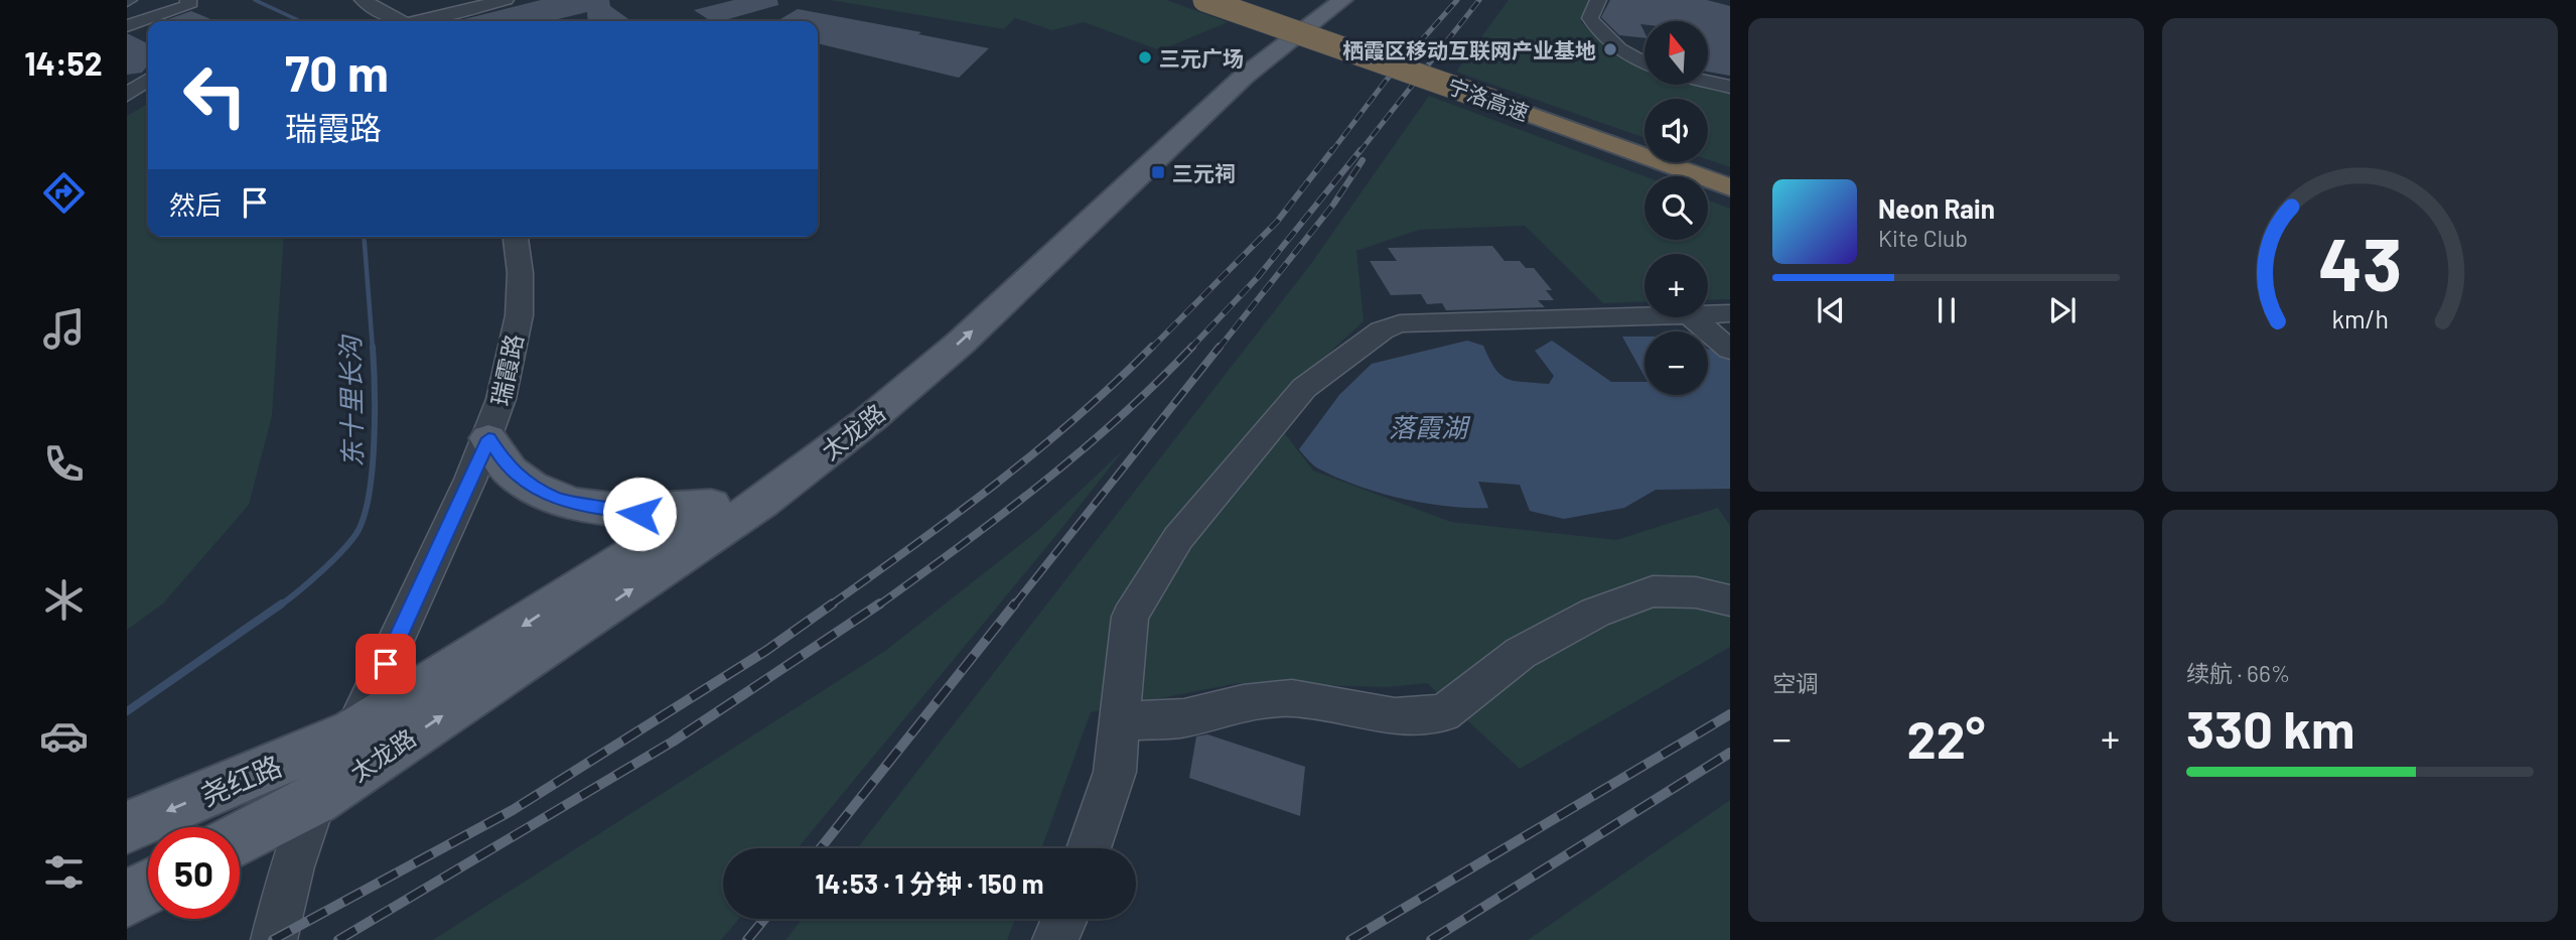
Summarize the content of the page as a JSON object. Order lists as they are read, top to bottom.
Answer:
{
  "streets": {
    "highway": ["宁洛高速"],
    "main road": ["太龙路", "尧红路"],
    "street": ["瑞霞路"]
  },
  "crossings": [
    ["瑞霞路", "太龙路"],
    ["瑞霞路", "尧红路"],
    ["太龙路", "尧红路"]
  ],
  "water": ["东十里长沟", "落霞湖"],
  "places": {
    "other": ["栖霞区移动互联网产业基地", "三元广场"],
    "transit": ["三元祠"]
  },
  "north": "top",
  "page": {
    "tabs": "14:52",
    "map_buttons": ["+", "−"],
    "turn": ["70 m", "瑞霞路"],
    "then": "然后",
    "song": ["Neon Rain", "Kite Club"],
    "tile": [
      "空调",
      ["续航 · 66%", "330 km"]
    ],
    "heat": ["−", "22°", "+"],
    "limit": "50",
    "trip": "14:53 · 1 分钟 · 150 m",
    "gauge": ["43", "km/h"]
  }
}
